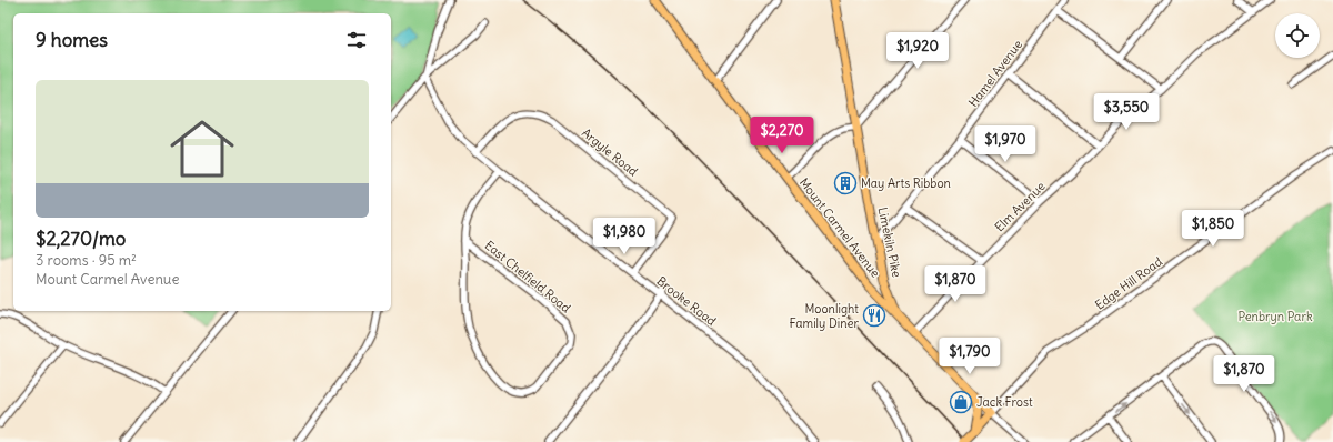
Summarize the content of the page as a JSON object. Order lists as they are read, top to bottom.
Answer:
{
  "streets": {
    "main road": ["Mount Carmel Avenue", "Limekiln Pike"],
    "street": [
      "Hamel Avenue",
      "Argyle Road",
      "Elm Avenue",
      "East Chelfield Road",
      "Edge Hill Road",
      "Brooke Road"
    ]
  },
  "crossings": [
    ["Hamel Avenue", "Limekiln Pike"],
    ["Argyle Road", "Brooke Road"],
    ["Elm Avenue", "Limekiln Pike"],
    ["Mount Carmel Avenue", "Limekiln Pike"],
    ["Limekiln Pike", "Edge Hill Road"]
  ],
  "parks": ["Penbryn Park"],
  "places": {
    "building": ["May Arts Ribbon"],
    "restaurant": ["Moonlight Family Diner"],
    "shop": ["Jack Frost"]
  },
  "page": {
    "heading": "9 homes",
    "price": [
      "$1,920",
      "$3,550",
      "$2,270",
      "$1,970",
      "$1,850",
      "$1,980",
      "$1,870",
      "$1,790",
      "$1,870"
    ],
    "list": [
      {
        "name": "$2,270/mo",
        "note": "3 rooms · 95 m² · Mount Carmel Avenue"
      }
    ]
  }
}
